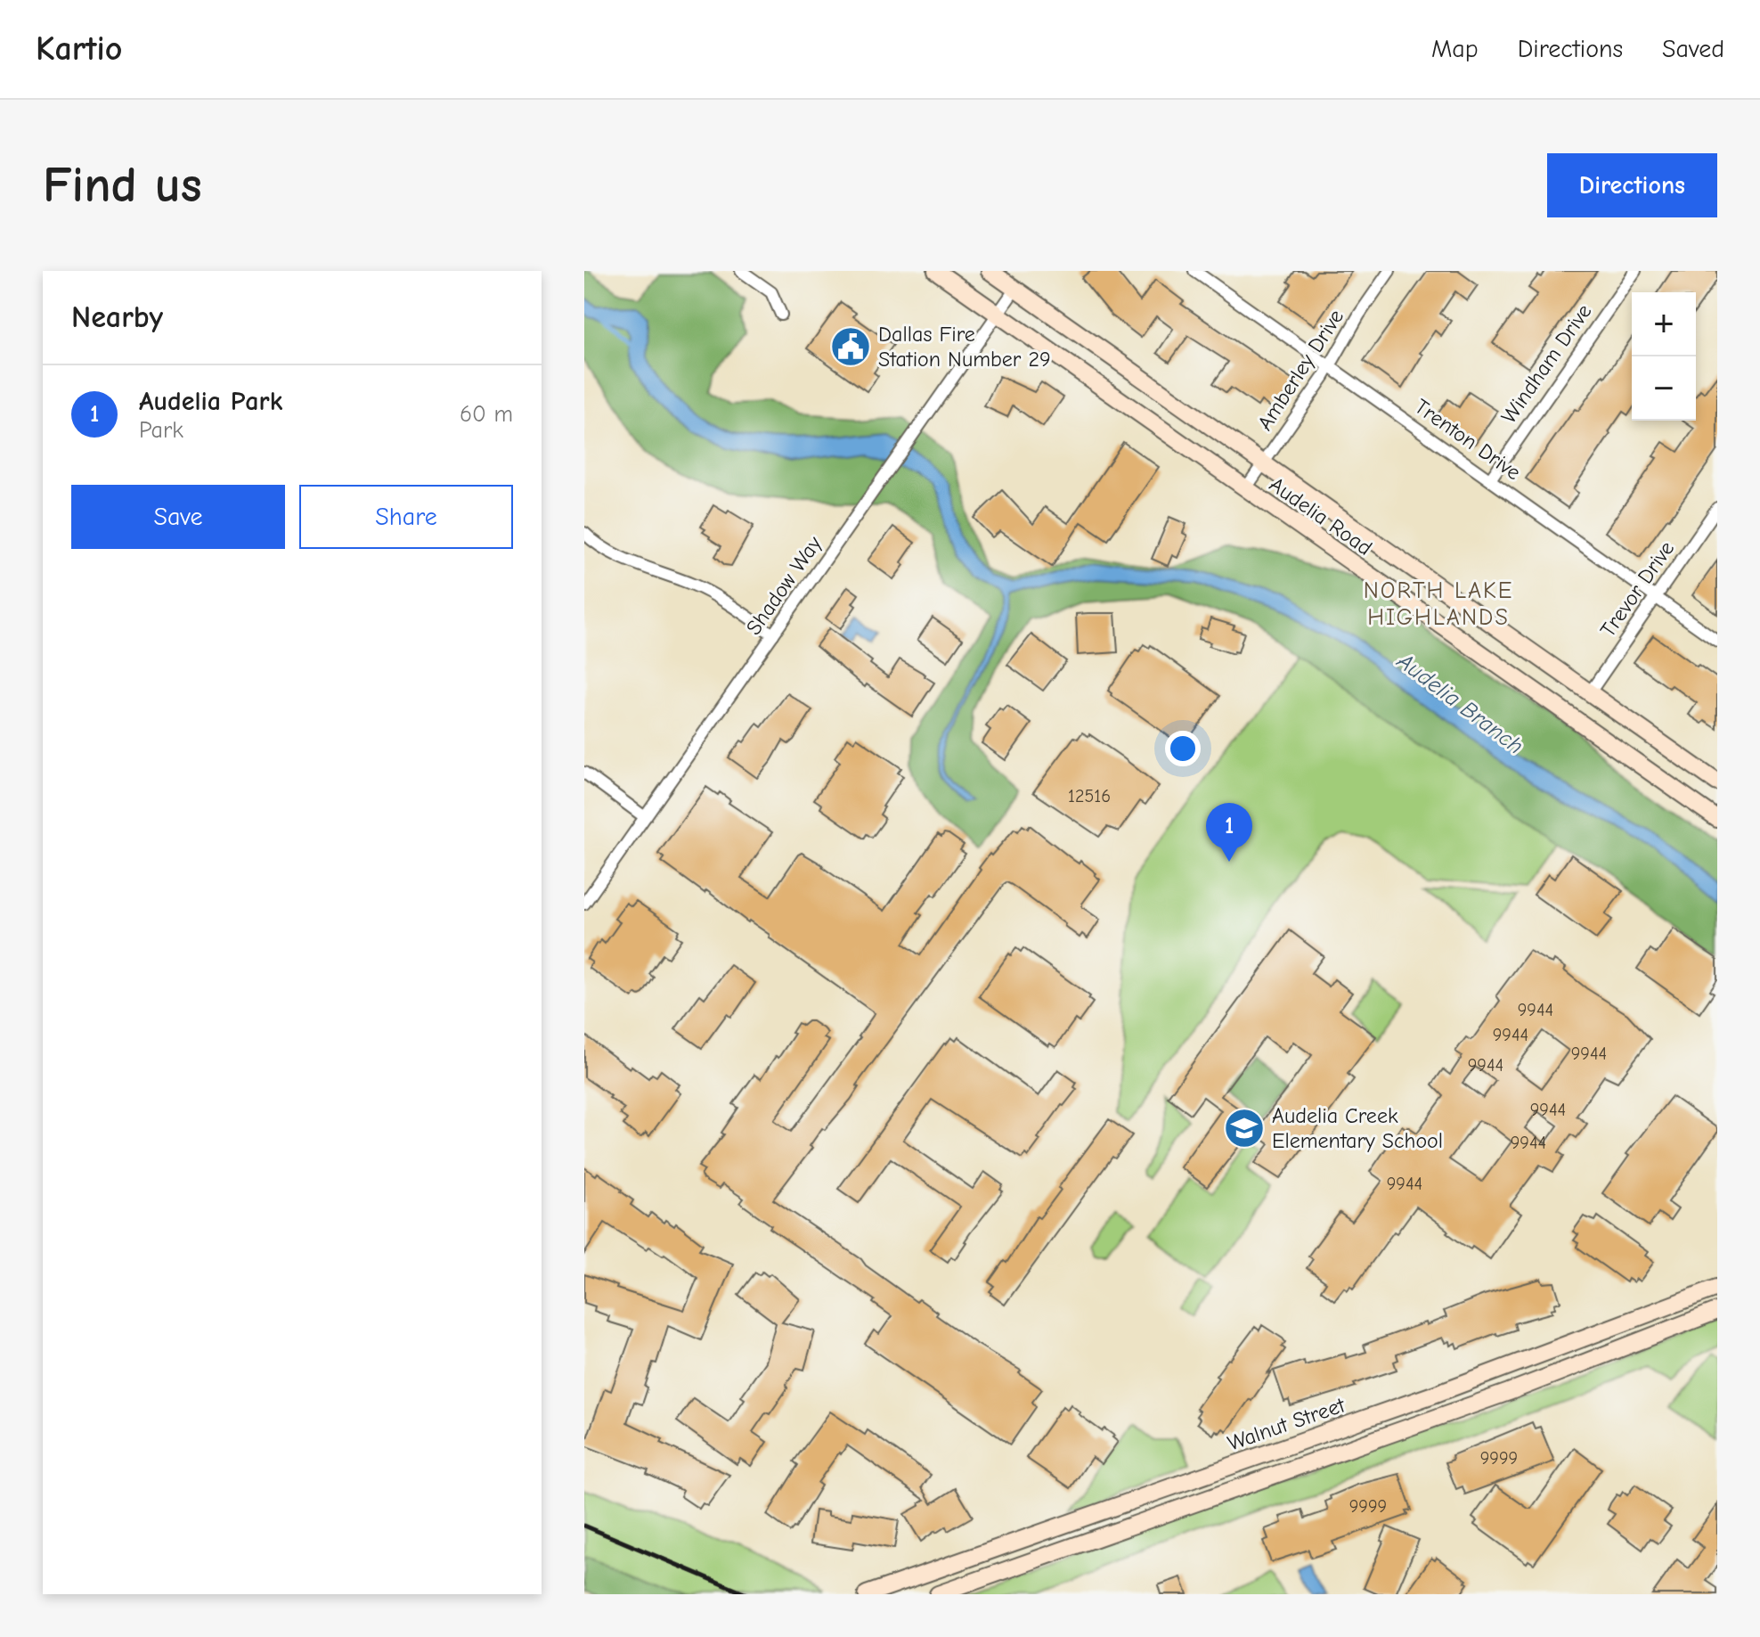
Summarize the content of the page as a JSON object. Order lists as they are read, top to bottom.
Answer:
{
  "streets": {
    "main road": ["Audelia Road", "Walnut Street"],
    "street": [
      "Windham Drive",
      "Amberley Drive",
      "Trenton Drive",
      "Shadow Way",
      "Trevor Drive"
    ]
  },
  "crossings": [
    ["Windham Drive", "Trenton Drive"],
    ["Amberley Drive", "Trenton Drive"],
    ["Amberley Drive", "Audelia Road"],
    ["Trenton Drive", "Trevor Drive"],
    ["Audelia Road", "Shadow Way"],
    ["Audelia Road", "Trevor Drive"]
  ],
  "districts": ["NORTH LAKE HIGHLANDS"],
  "water": ["Audelia Branch"],
  "places": {
    "public building": ["Dallas Fire Station Number 29"],
    "school or university": ["Audelia Creek Elementary School"]
  },
  "house_numbers": [
    "12516",
    "9944",
    "9944",
    "9944",
    "9944",
    "9944",
    "9944",
    "9944",
    "9999",
    "9999"
  ],
  "page": {
    "header": "Kartio",
    "nav": ["Map", "Directions", "Saved"],
    "buttons": [
      "Directions",
      ["Save", "Share"]
    ],
    "title": "Find us",
    "heading": "Nearby",
    "map_buttons": ["+", "−"],
    "list": [
      {
        "mark": "1",
        "name": "Audelia Park",
        "note": "Park",
        "value": "60 m"
      }
    ],
    "pins": "1"
  }
}
